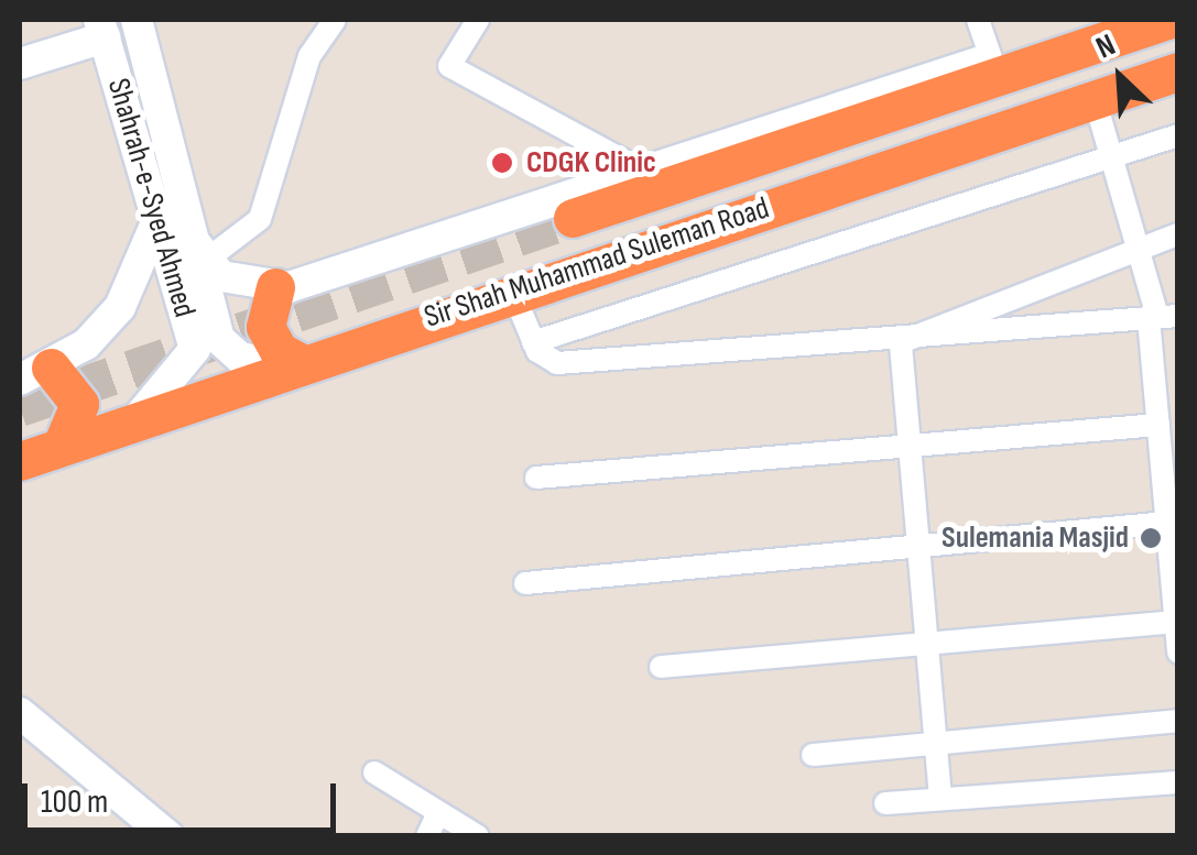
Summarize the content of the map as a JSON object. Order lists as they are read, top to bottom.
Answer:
{
  "streets": {
    "highway": ["Sir Shah Muhammad Suleman Road"],
    "street": ["Shahrah-e-Syed Ahmed"]
  },
  "crossings": [
    ["Shahrah-e-Syed Ahmed", "Sir Shah Muhammad Suleman Road"]
  ],
  "places": ["CDGK Clinic", "Sulemania Masjid"],
  "scale_bar": "100 m",
  "north": "top left"
}
